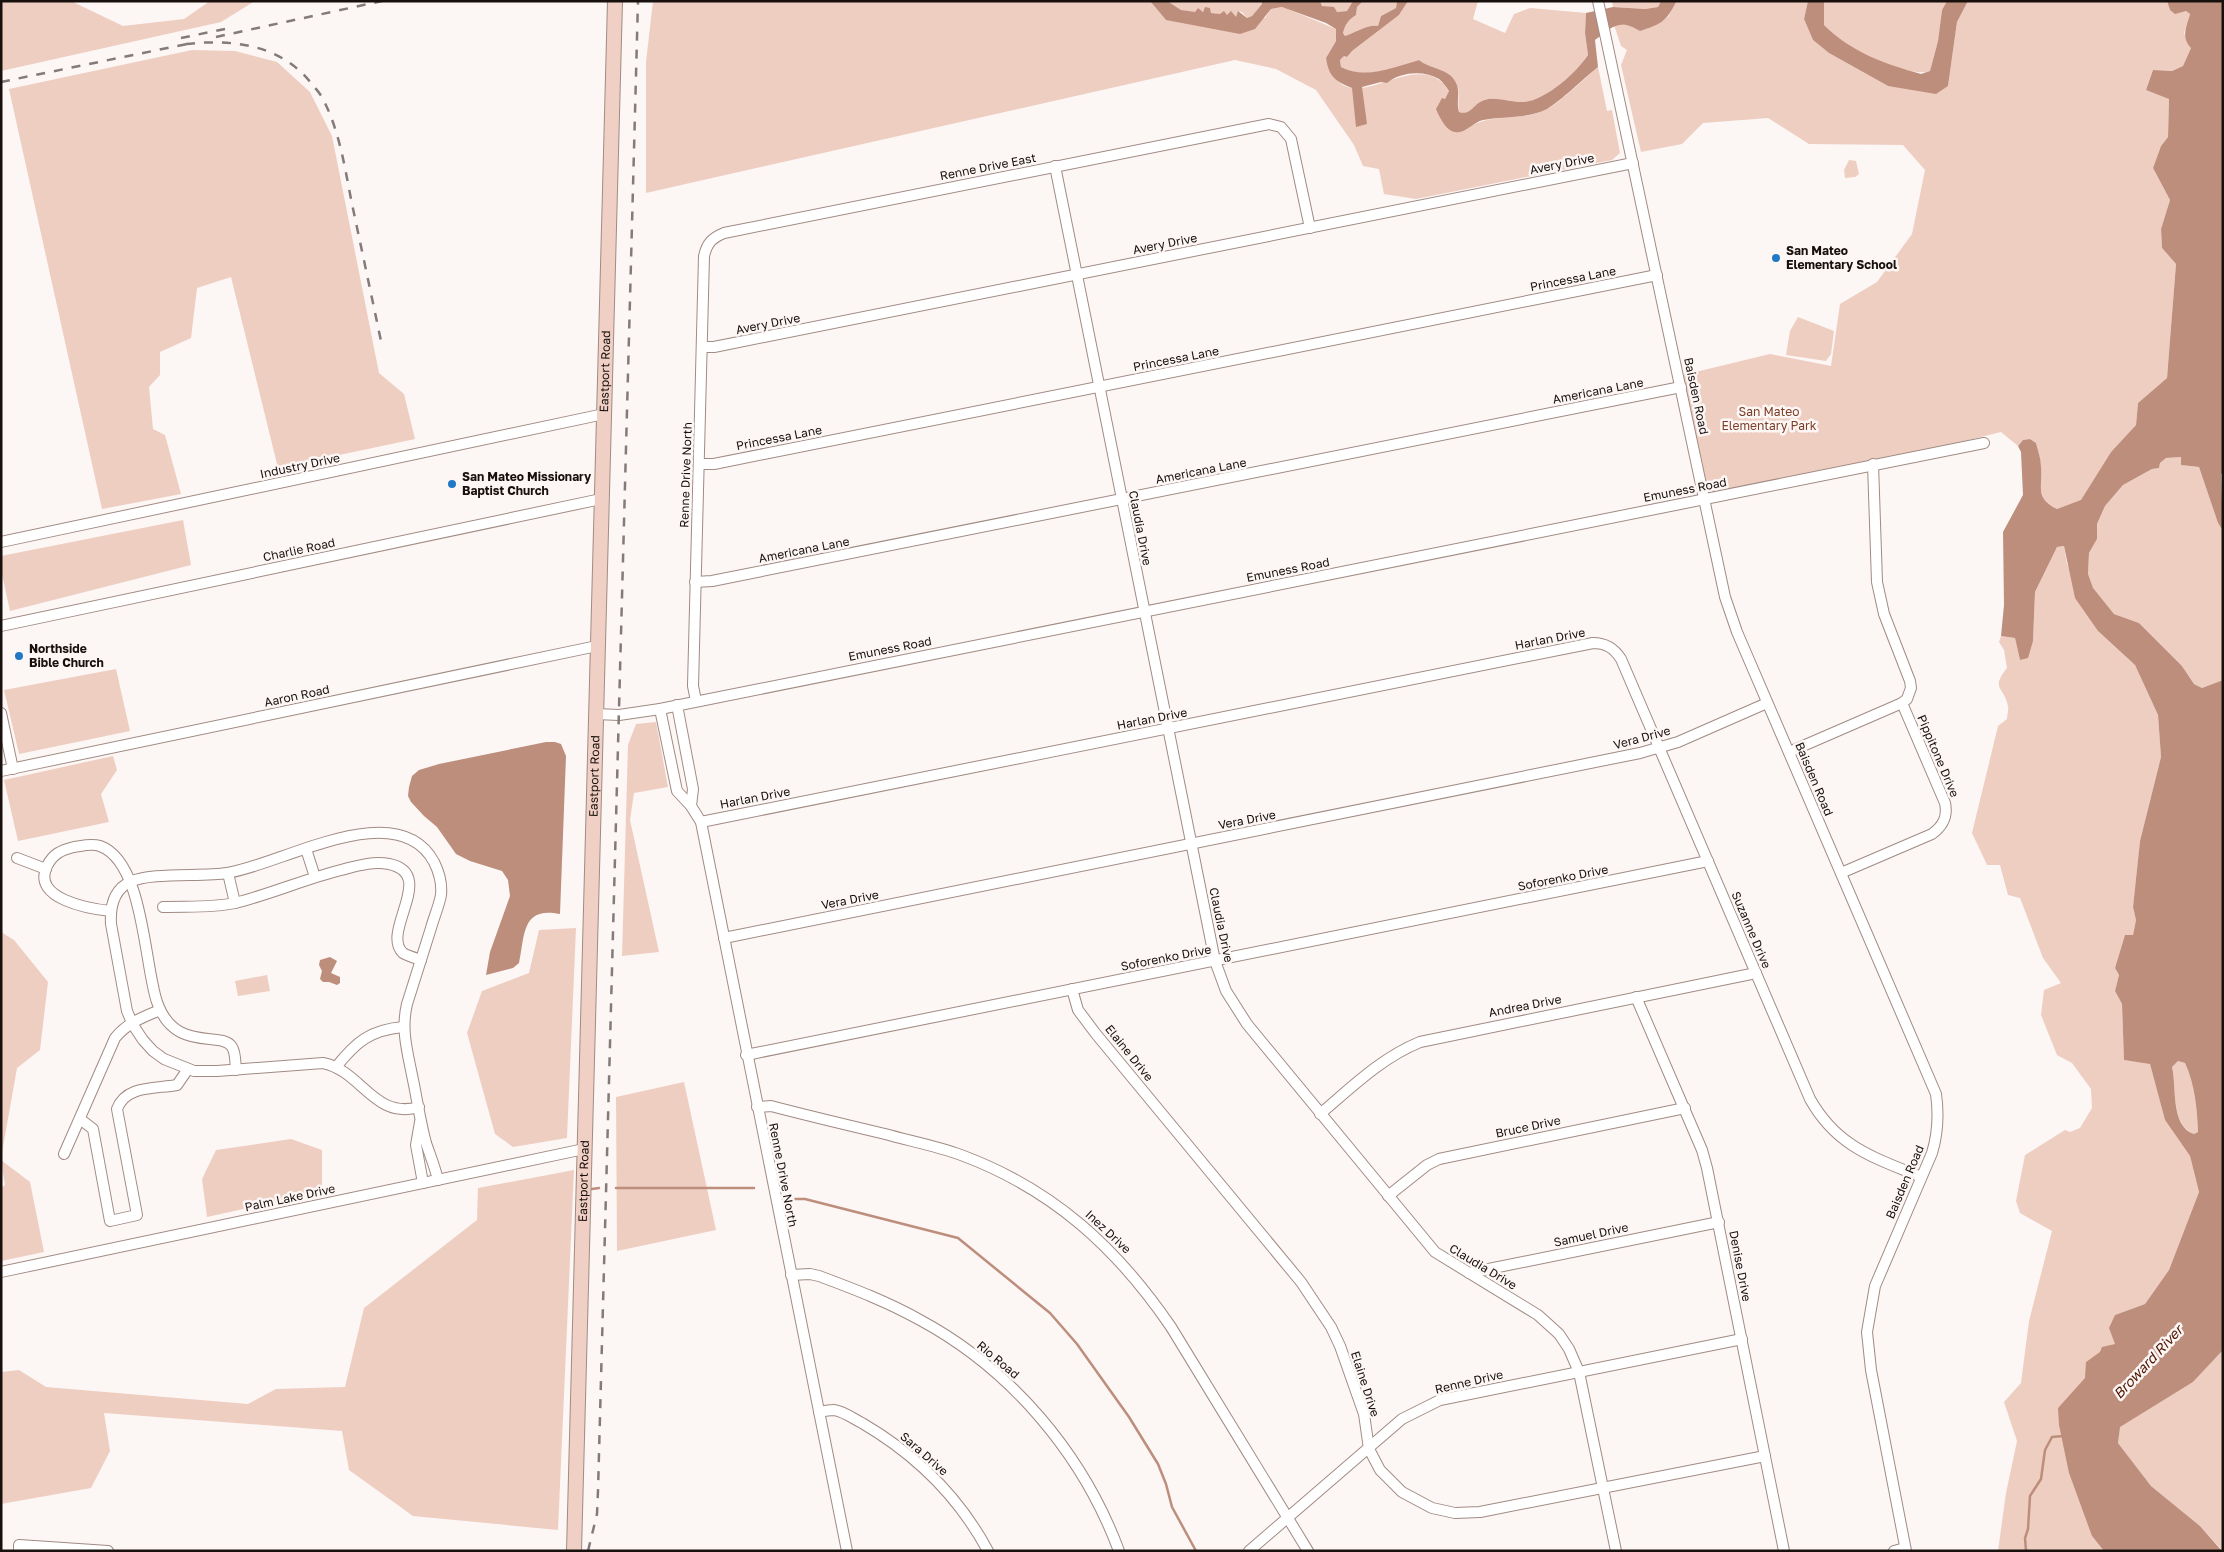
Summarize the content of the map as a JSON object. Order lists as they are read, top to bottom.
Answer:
{
  "streets": {
    "street": [
      "Avery Drive",
      "Renne Drive East",
      "Princessa Lane",
      "Eastport Road",
      "Americana Lane",
      "Baisden Road",
      "Industry Drive",
      "Renne Drive North",
      "Emuness Road",
      "Claudia Drive",
      "Charlie Road",
      "Harlan Drive",
      "Aaron Road",
      "Vera Drive",
      "Pippitone Drive",
      "Soforenko Drive",
      "Suzanne Drive",
      "Andrea Drive",
      "Elaine Drive",
      "Bruce Drive",
      "Palm Lake Drive",
      "Inez Drive",
      "Samuel Drive",
      "Denise Drive",
      "Rio Road",
      "Renne Drive",
      "Sara Drive"
    ]
  },
  "crossings": [
    ["Avery Drive", "Renne Drive East"],
    ["Avery Drive", "Baisden Road"],
    ["Avery Drive", "Renne Drive North"],
    ["Avery Drive", "Claudia Drive"],
    ["Renne Drive East", "Renne Drive North"],
    ["Renne Drive East", "Claudia Drive"],
    ["Princessa Lane", "Baisden Road"],
    ["Princessa Lane", "Renne Drive North"],
    ["Princessa Lane", "Claudia Drive"],
    ["Eastport Road", "Industry Drive"],
    ["Eastport Road", "Emuness Road"],
    ["Eastport Road", "Charlie Road"],
    ["Eastport Road", "Aaron Road"],
    ["Eastport Road", "Palm Lake Drive"],
    ["Americana Lane", "Baisden Road"],
    ["Americana Lane", "Renne Drive North"],
    ["Americana Lane", "Claudia Drive"],
    ["Baisden Road", "Emuness Road"],
    ["Baisden Road", "Vera Drive"],
    ["Baisden Road", "Pippitone Drive"],
    ["Baisden Road", "Suzanne Drive"],
    ["Renne Drive North", "Emuness Road"],
    ["Renne Drive North", "Harlan Drive"],
    ["Renne Drive North", "Vera Drive"],
    ["Renne Drive North", "Soforenko Drive"],
    ["Renne Drive North", "Inez Drive"],
    ["Renne Drive North", "Rio Road"],
    ["Renne Drive North", "Sara Drive"],
    ["Emuness Road", "Claudia Drive"],
    ["Claudia Drive", "Harlan Drive"],
    ["Claudia Drive", "Vera Drive"],
    ["Claudia Drive", "Soforenko Drive"],
    ["Claudia Drive", "Andrea Drive"],
    ["Claudia Drive", "Elaine Drive"],
    ["Claudia Drive", "Bruce Drive"],
    ["Claudia Drive", "Samuel Drive"],
    ["Claudia Drive", "Renne Drive"],
    ["Harlan Drive", "Suzanne Drive"],
    ["Vera Drive", "Suzanne Drive"],
    ["Soforenko Drive", "Suzanne Drive"],
    ["Soforenko Drive", "Elaine Drive"],
    ["Suzanne Drive", "Andrea Drive"],
    ["Andrea Drive", "Denise Drive"],
    ["Elaine Drive", "Denise Drive"],
    ["Elaine Drive", "Renne Drive"],
    ["Bruce Drive", "Denise Drive"],
    ["Inez Drive", "Renne Drive"],
    ["Samuel Drive", "Denise Drive"],
    ["Denise Drive", "Renne Drive"]
  ],
  "water": ["Broward River"],
  "parks": ["San Mateo Elementary Park"],
  "places": ["San Mateo Elementary School", "San Mateo Missionary Baptist Church", "Northside Bible Church"]
}
